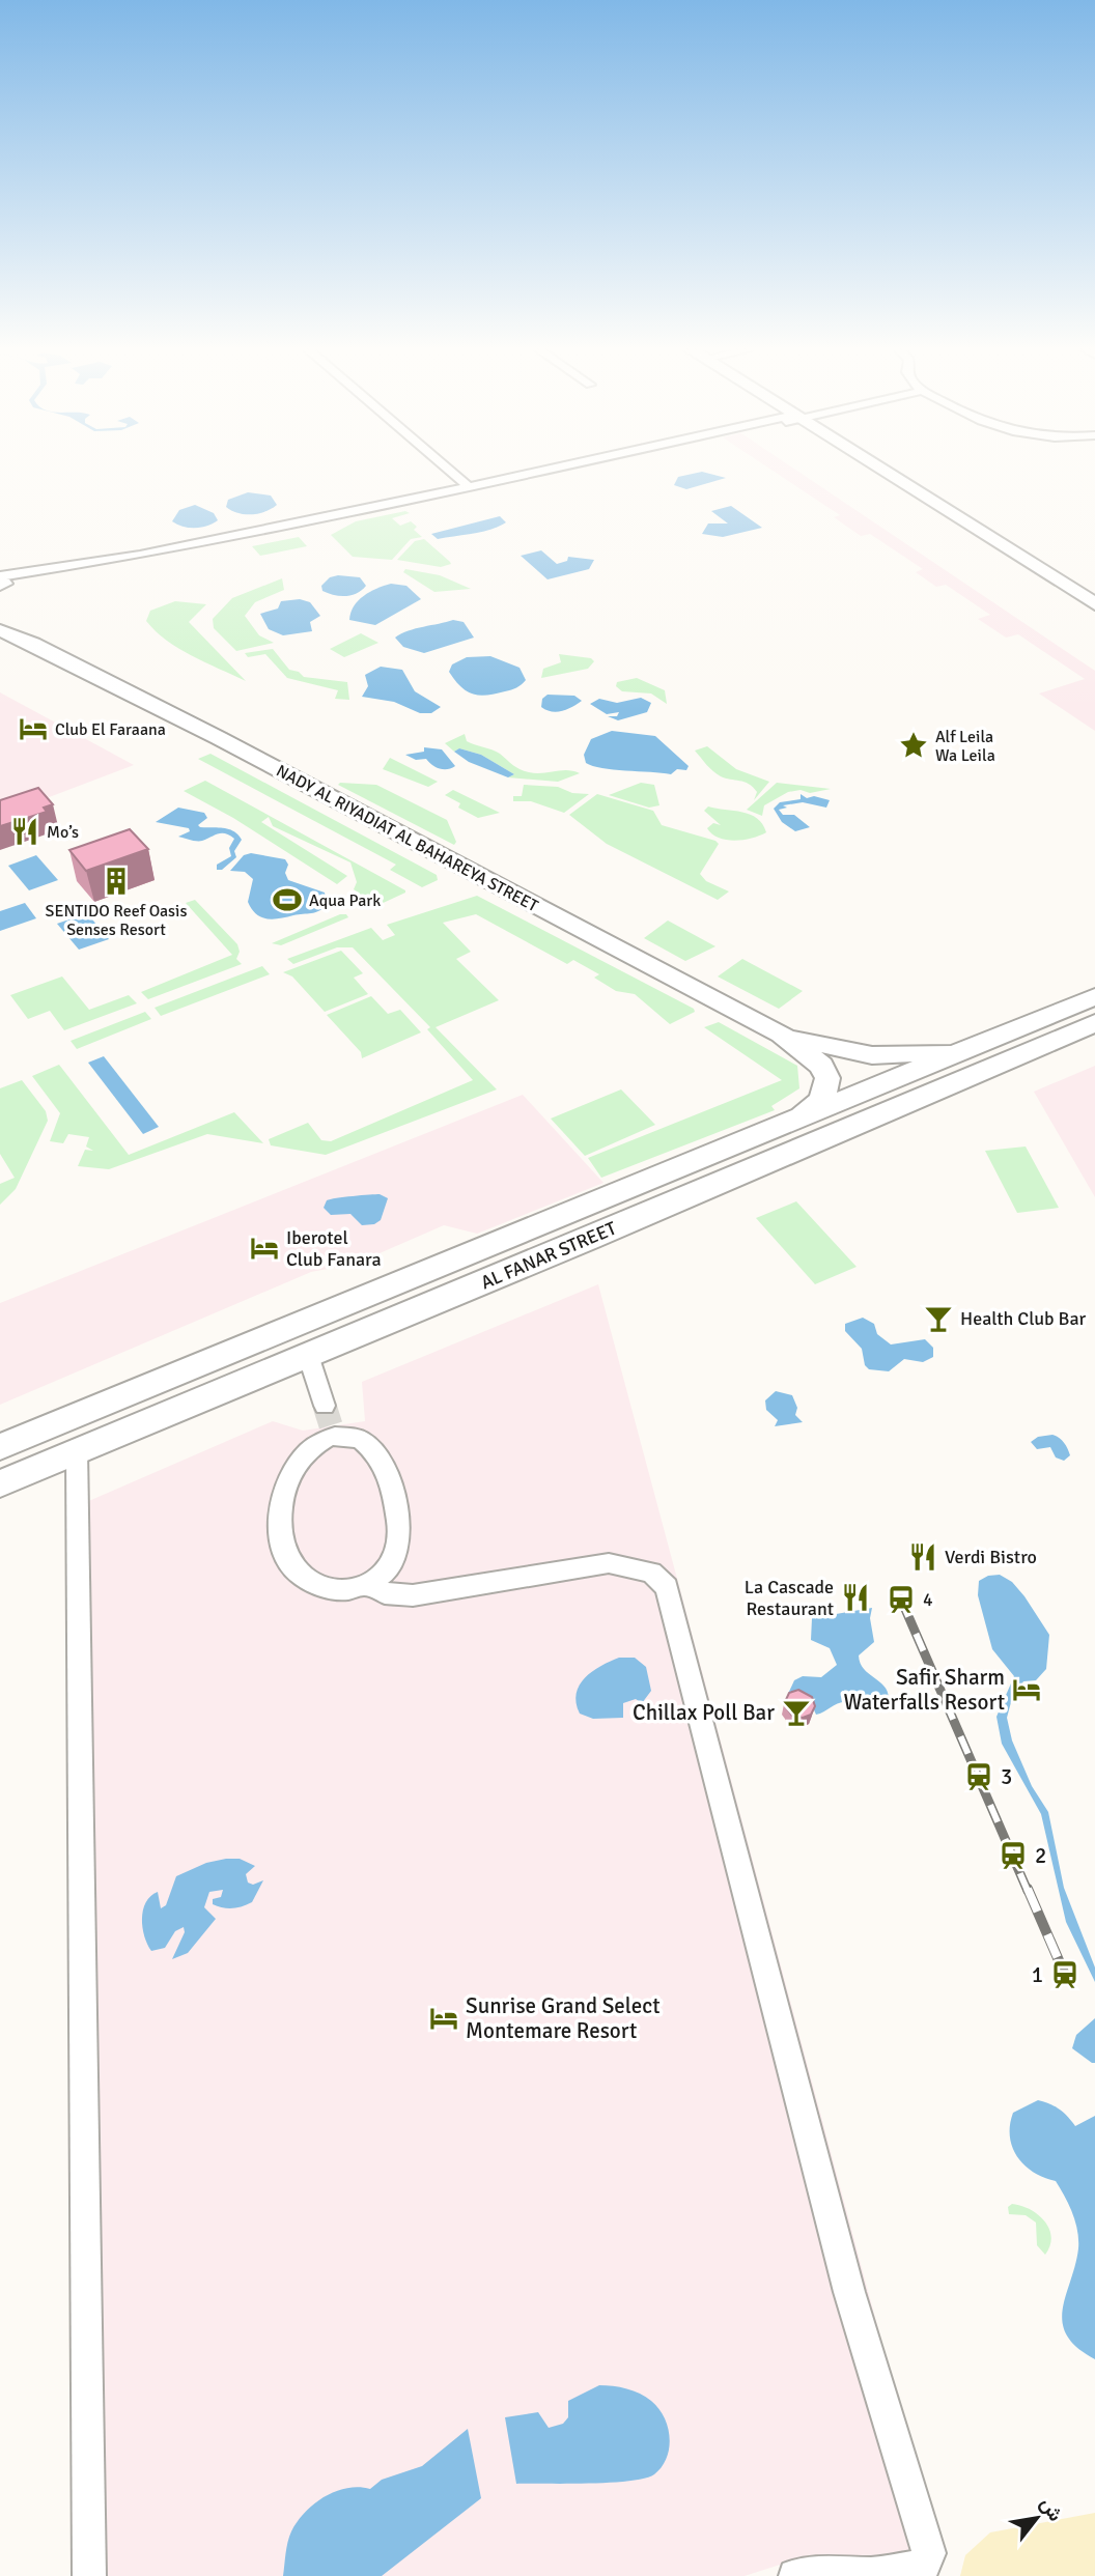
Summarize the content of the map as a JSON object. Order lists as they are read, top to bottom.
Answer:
{
  "streets": {
    "main road": ["NADY AL RIYADIAT AL BAHAREYA STREET", "AL FANAR STREET"]
  },
  "crossings": [
    ["NADY AL RIYADIAT AL BAHAREYA STREET", "AL FANAR STREET"]
  ],
  "places": {
    "hotel": [
      "Club El Faraana",
      "Iberotel Club Fanara",
      "Safir Sharm Waterfalls Resort",
      "Sunrise Grand Select Montemare Resort"
    ],
    "place": ["Alf Leila Wa Leila"],
    "restaurant": ["Mo’s", "Verdi Bistro", "La Cascade Restaurant"],
    "building": ["SENTIDO Reef Oasis Senses Resort"],
    "sports": ["Aqua Park"],
    "bar": ["Health Club Bar", "Chillax Poll Bar"],
    "station": [
      "4",
      "3",
      "2",
      "1"
    ]
  },
  "north": "top right"
}
